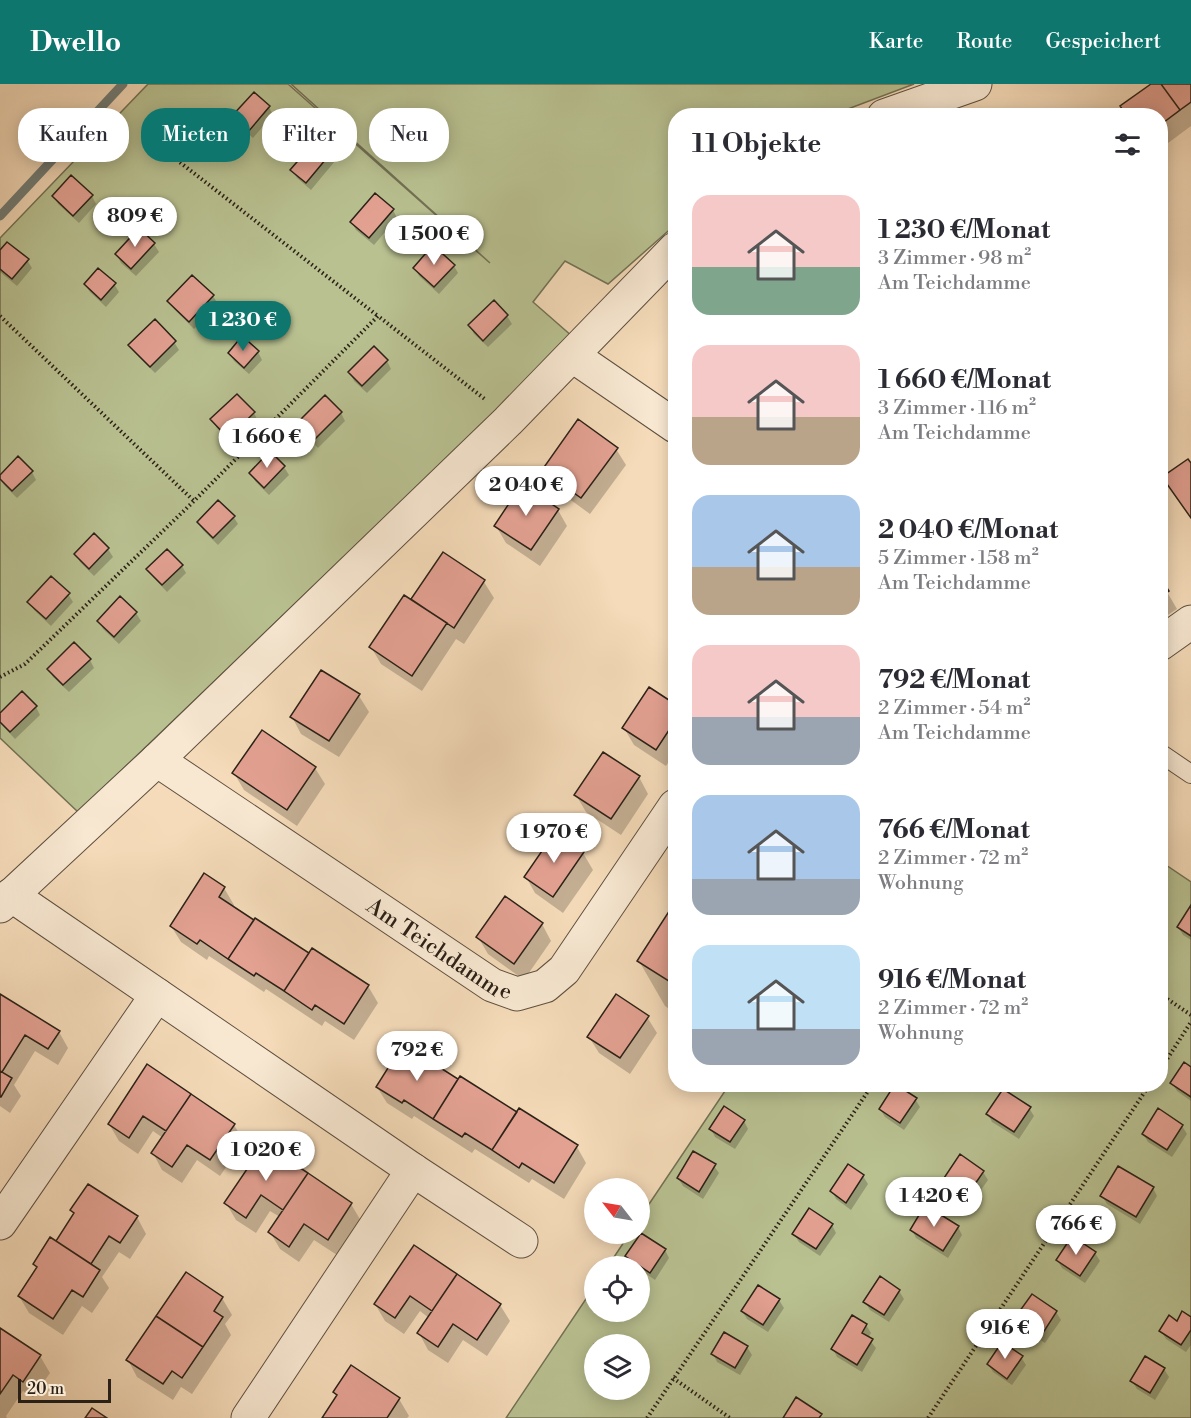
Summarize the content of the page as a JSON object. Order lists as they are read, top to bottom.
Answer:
{
  "streets": {
    "street": ["Am Teichdamme"]
  },
  "scale_bar": "20 m",
  "north": "top left",
  "page": {
    "header": "Dwello",
    "nav": ["Karte", "Route", "Gespeichert"],
    "chip": [
      "Kaufen",
      "Mieten",
      "Filter",
      "Neu"
    ],
    "heading": "11 Objekte",
    "list": [
      {
        "name": "1 230 €/Monat",
        "note": "3 Zimmer · 98 m² · Am Teichdamme"
      },
      {
        "name": "1 660 €/Monat",
        "note": "3 Zimmer · 116 m² · Am Teichdamme"
      },
      {
        "name": "2 040 €/Monat",
        "note": "5 Zimmer · 158 m² · Am Teichdamme"
      },
      {
        "name": "792 €/Monat",
        "note": "2 Zimmer · 54 m² · Am Teichdamme"
      },
      {
        "name": "766 €/Monat",
        "note": "2 Zimmer · 72 m² · Wohnung"
      },
      {
        "name": "916 €/Monat",
        "note": "2 Zimmer · 72 m² · Wohnung"
      }
    ],
    "price": [
      "809 €",
      "1 500 €",
      "1 230 €",
      "1 660 €",
      "2 040 €",
      "1 970 €",
      "792 €",
      "1 020 €",
      "1 420 €",
      "766 €",
      "916 €"
    ],
    "scale": "20 m"
  }
}
